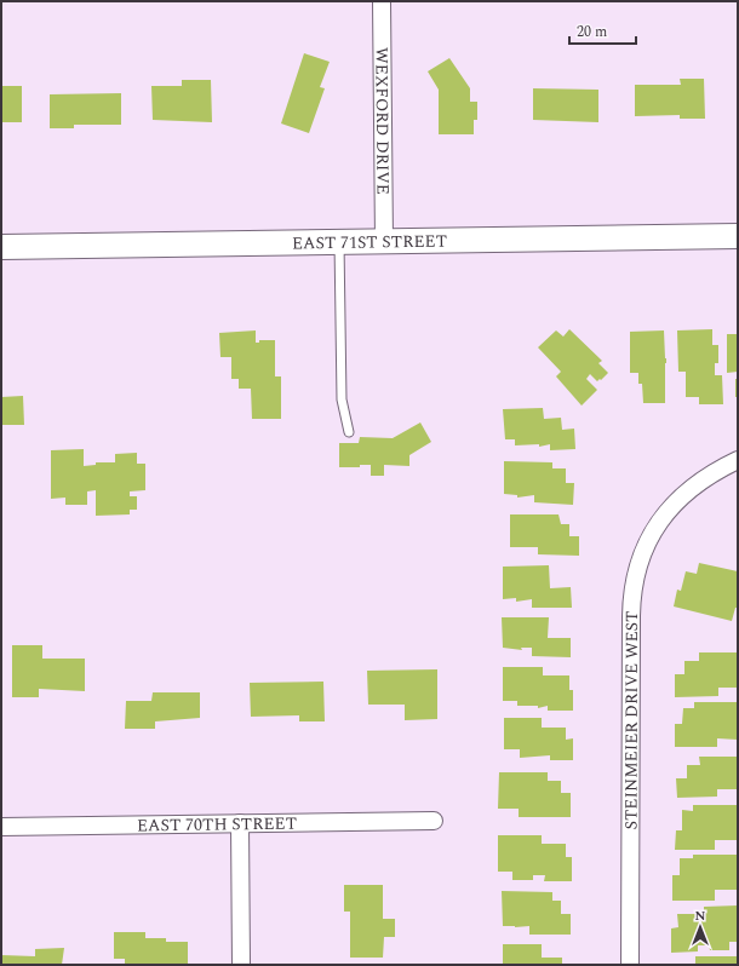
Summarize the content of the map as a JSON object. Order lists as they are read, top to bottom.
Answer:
{
  "streets": {
    "main road": ["EAST 71ST STREET"],
    "street": ["WEXFORD DRIVE", "STEINMEIER DRIVE WEST", "EAST 70TH STREET"]
  },
  "crossings": [
    ["WEXFORD DRIVE", "EAST 71ST STREET"]
  ],
  "scale_bar": "20 m",
  "north": "top"
}
